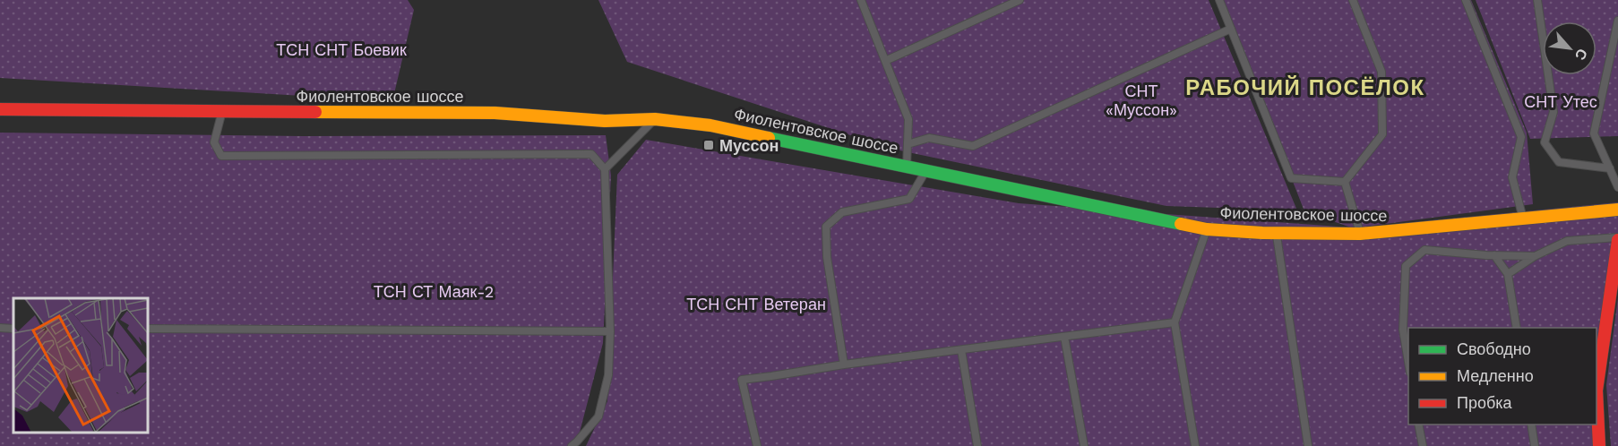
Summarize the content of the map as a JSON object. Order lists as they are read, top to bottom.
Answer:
{
  "streets": {
    "main road": ["Фиолентовское шоссе"]
  },
  "districts": ["РАБОЧИЙ ПОСЁЛОК"],
  "parks": [
    "ТСН СНТ Боевик",
    "СНТ «Муссон»",
    "СНТ Утес",
    "ТСН СТ Маяк-2",
    "ТСН СНТ Ветеран"
  ],
  "places": {
    "transit": ["Муссон"]
  },
  "legend": ["Свободно", "Медленно", "Пробка"],
  "north": "bottom right"
}
